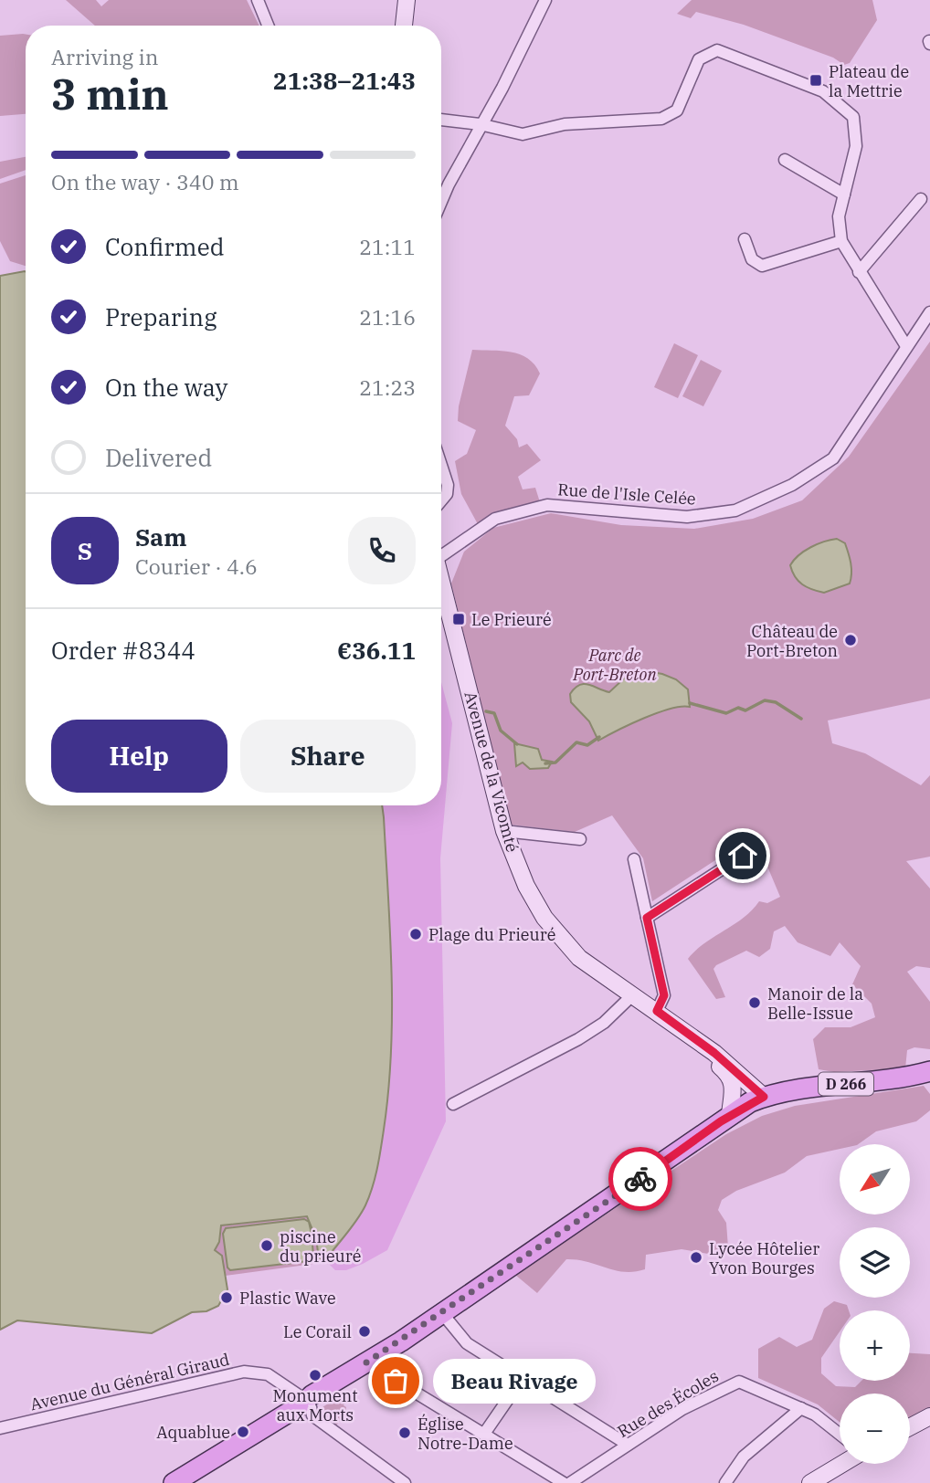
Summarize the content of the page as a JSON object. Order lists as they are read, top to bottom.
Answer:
{
  "streets": {
    "main road": ["Avenue de la Vicomté", "D 266"],
    "street": ["Rue de l'Isle Celée", "Avenue du Général Giraud", "Rue des Écoles"]
  },
  "crossings": [
    ["Avenue de la Vicomté", "D 266"]
  ],
  "parks": ["Parc de Port-Breton"],
  "places": {
    "transit": ["Plateau de la Mettrie", "Le Prieuré"],
    "other": [
      "Château de Port-Breton",
      "Plage du Prieuré",
      "Manoir de la Belle-Issue",
      "piscine du prieuré",
      "Lycée Hôtelier Yvon Bourges",
      "Plastic Wave",
      "Le Corail",
      "Monument aux Morts",
      "Beau Rivage",
      "Aquablue",
      "Église Notre-Dame"
    ]
  },
  "north": "bottom left",
  "page": {
    "heading": ["3 min", "Arriving in", "21:38–21:43"],
    "panel": [
      "Sam",
      "Courier · 4.6",
      "Order #8344",
      "€36.11"
    ],
    "bar": "On the way · 340 m",
    "list": [
      ["Confirmed", "21:11"],
      ["Preparing", "21:16"],
      ["On the way", "21:23"],
      "Delivered"
    ],
    "round": "S",
    "buttons": ["Help", "Share"],
    "map_buttons": ["+", "−"],
    "bubble": "Beau Rivage"
  }
}
